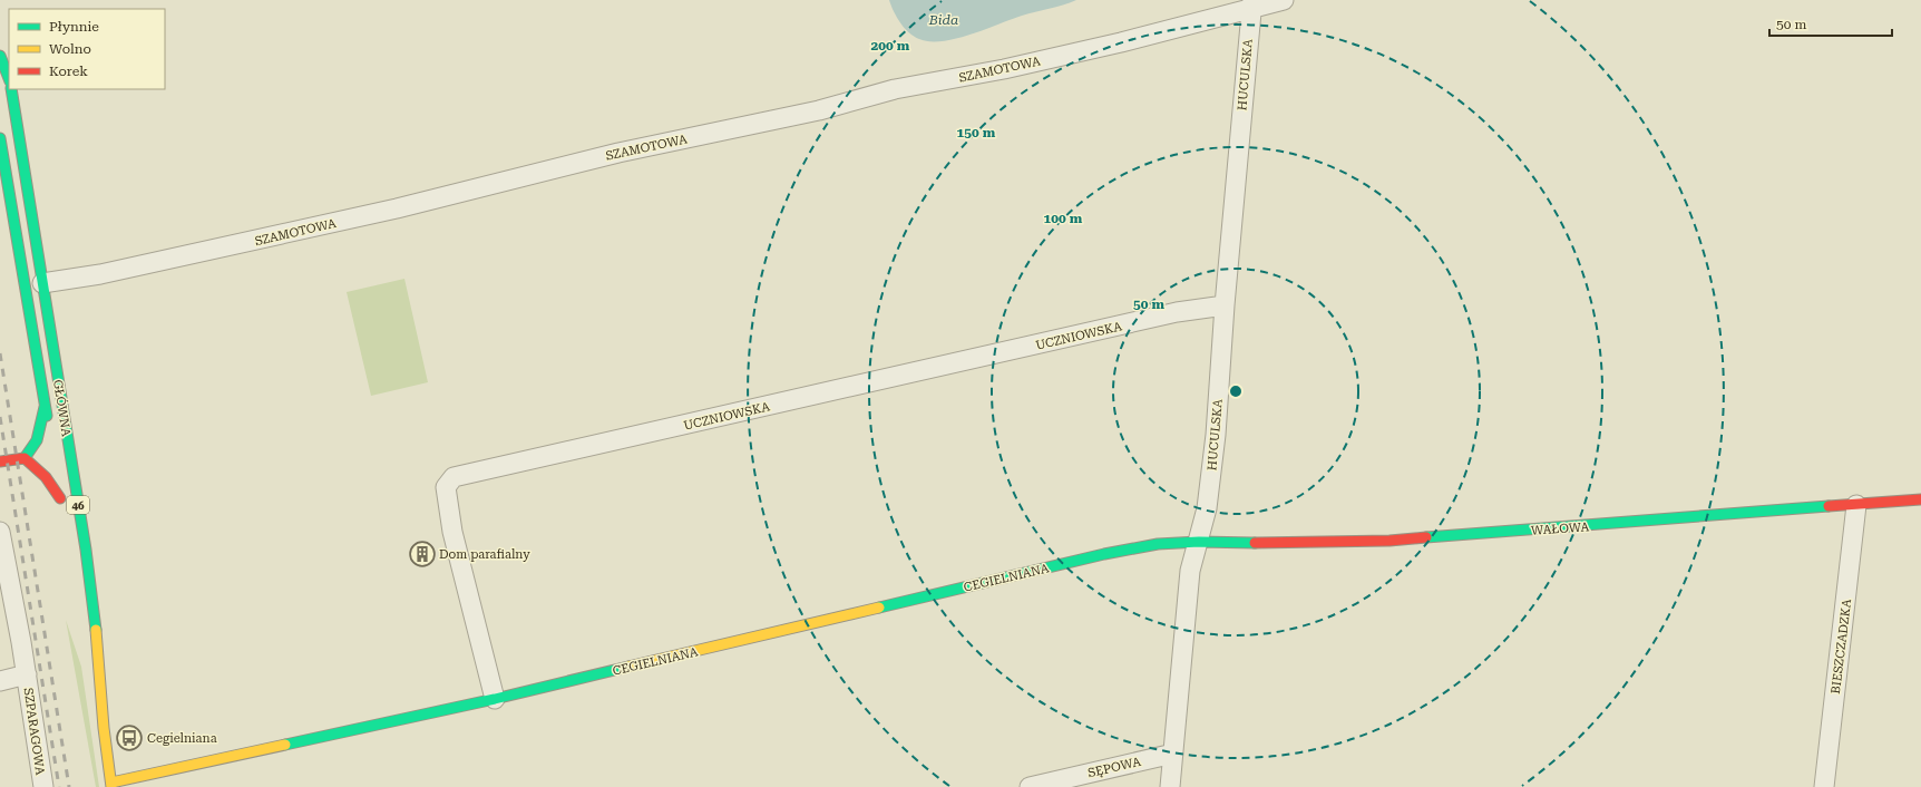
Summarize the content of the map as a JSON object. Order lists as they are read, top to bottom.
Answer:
{
  "streets": {
    "street": [
      "SZAMOTOWA",
      "HUCULSKA",
      "UCZNIOWSKA",
      "GŁÓWNA",
      "46",
      "WAŁOWA",
      "CEGIELNIANA",
      "BIESZCZADZKA",
      "SZPARAGOWA",
      "SĘPOWA"
    ]
  },
  "crossings": [
    ["SZAMOTOWA", "HUCULSKA"],
    ["SZAMOTOWA", "GŁÓWNA"],
    ["HUCULSKA", "UCZNIOWSKA"],
    ["HUCULSKA", "WAŁOWA"],
    ["HUCULSKA", "CEGIELNIANA"],
    ["HUCULSKA", "SĘPOWA"],
    ["UCZNIOWSKA", "CEGIELNIANA"],
    ["GŁÓWNA", "CEGIELNIANA"],
    ["WAŁOWA", "CEGIELNIANA"],
    ["WAŁOWA", "BIESZCZADZKA"]
  ],
  "water": ["Bida"],
  "places": {
    "building": ["Dom parafialny"],
    "bus stop": ["Cegielniana"]
  },
  "legend": ["Płynnie", "Wolno", "Korek"],
  "scale_bar": "50 m",
  "rings": [
    "200 m",
    "150 m",
    "100 m",
    "50 m"
  ]
}
